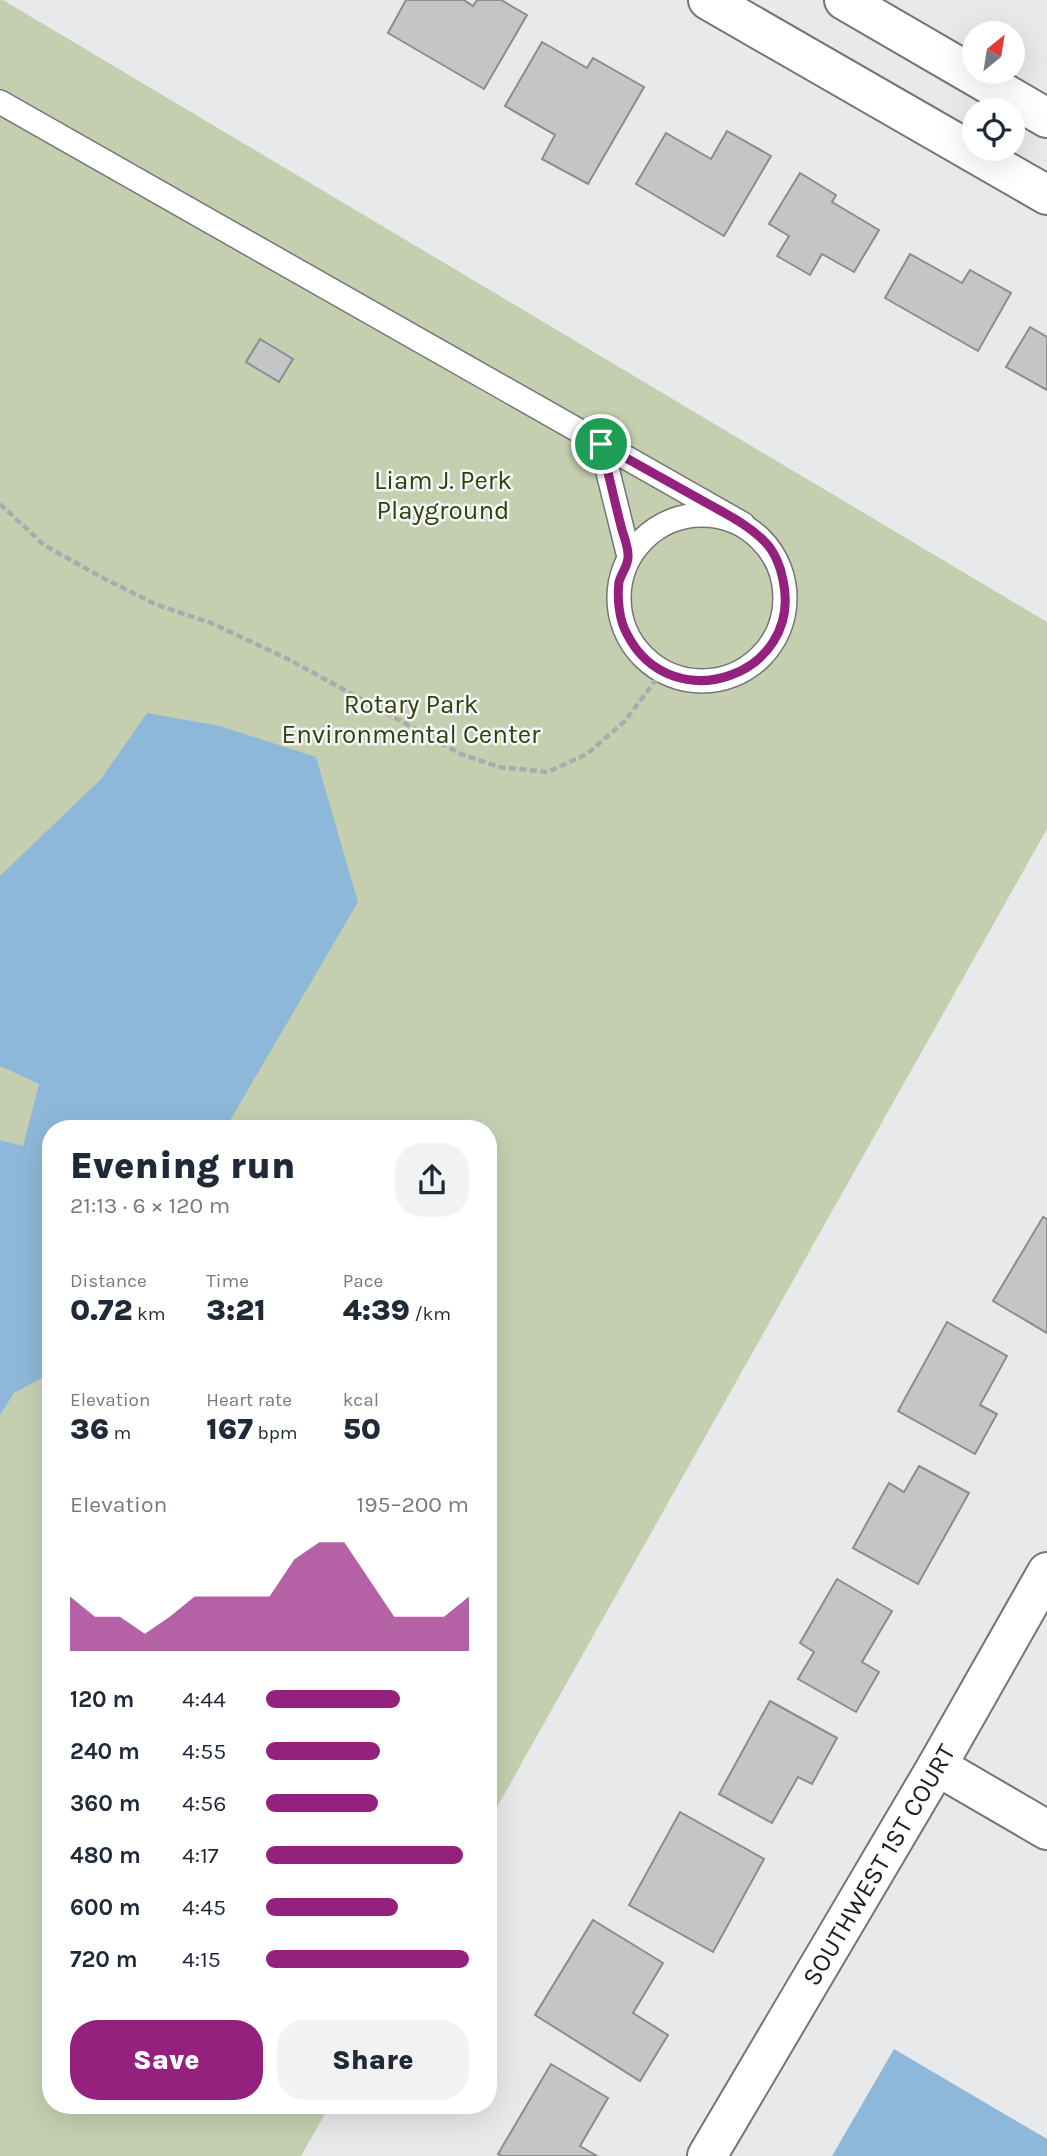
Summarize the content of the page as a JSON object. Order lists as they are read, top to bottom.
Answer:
{
  "streets": {
    "street": ["SOUTHWEST 1ST COURT"]
  },
  "parks": ["Liam J. Perk Playground", "Rotary Park Environmental Center"],
  "north": "top right",
  "page": {
    "heading": ["Evening run", "21:13 · 6 × 120 m"],
    "stats": [
      ["Distance", "0.72 km"],
      ["Time", "3:21"],
      ["Pace", "4:39 /km"],
      ["Elevation", "36 m"],
      ["Heart rate", "167 bpm"],
      ["kcal", "50"]
    ],
    "chart": ["Elevation", "195–200 m"],
    "list": [
      {
        "name": "120 m",
        "note": "4:44"
      },
      {
        "name": "240 m",
        "note": "4:55"
      },
      {
        "name": "360 m",
        "note": "4:56"
      },
      {
        "name": "480 m",
        "note": "4:17"
      },
      {
        "name": "600 m",
        "note": "4:45"
      },
      {
        "name": "720 m",
        "note": "4:15"
      }
    ],
    "buttons": ["Save", "Share"]
  }
}
